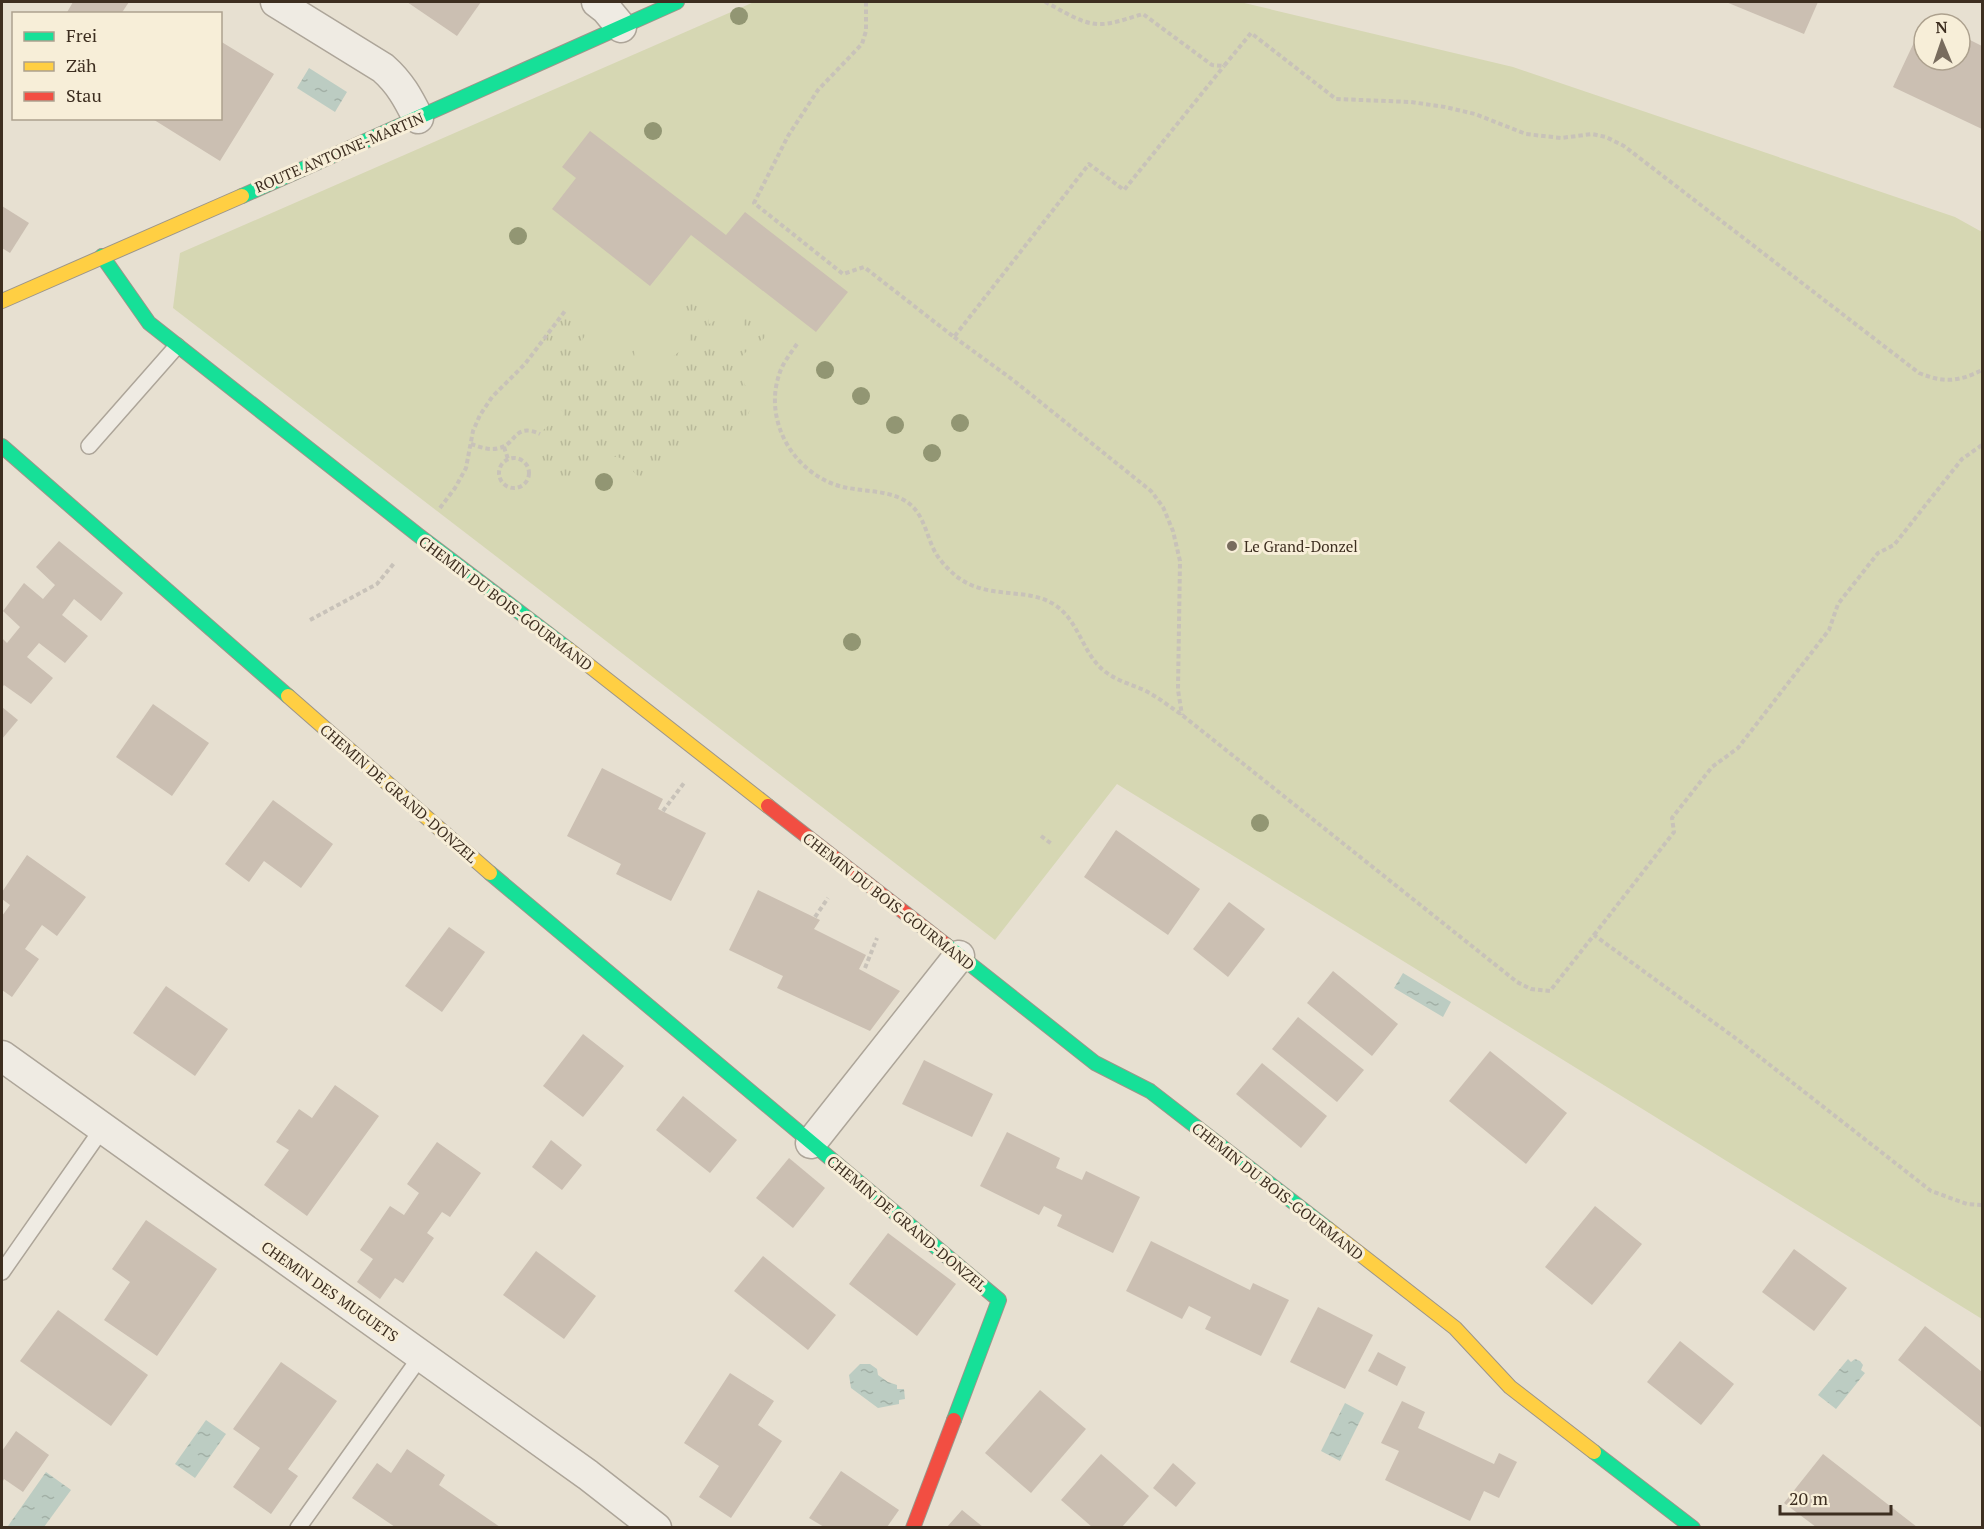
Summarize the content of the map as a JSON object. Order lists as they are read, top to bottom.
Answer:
{
  "streets": {
    "street": [
      "ROUTE ANTOINE-MARTIN",
      "CHEMIN DU BOIS-GOURMAND",
      "CHEMIN DE GRAND-DONZEL",
      "CHEMIN DES MUGUETS"
    ]
  },
  "crossings": [
    ["ROUTE ANTOINE-MARTIN", "CHEMIN DU BOIS-GOURMAND"]
  ],
  "places": ["Le Grand-Donzel"],
  "legend": ["Frei", "Zäh", "Stau"],
  "scale_bar": "20 m",
  "north": "top"
}
